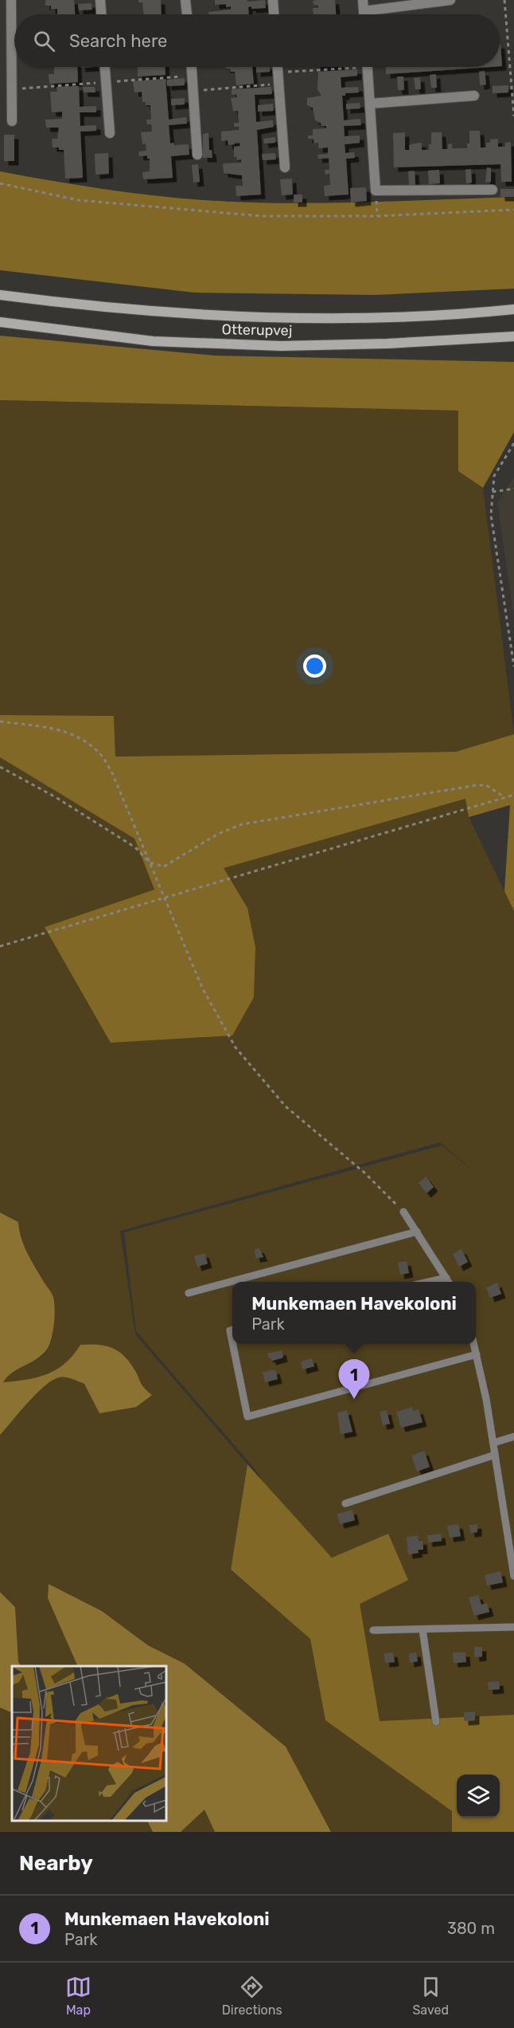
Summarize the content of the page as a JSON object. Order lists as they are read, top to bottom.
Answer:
{
  "streets": {
    "main road": ["Otterupvej"]
  },
  "page": {
    "search": "Search here",
    "popup": ["Munkemaen Havekoloni", "Park"],
    "pins": "1",
    "heading": "Nearby",
    "list": [
      {
        "mark": "1",
        "name": "Munkemaen Havekoloni",
        "note": "Park",
        "value": "380 m"
      }
    ],
    "nav": ["Map", "Directions", "Saved"]
  }
}
